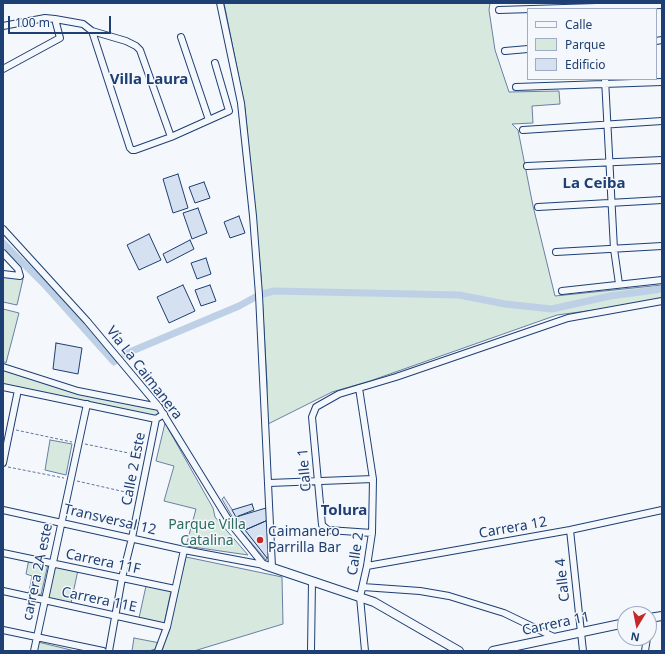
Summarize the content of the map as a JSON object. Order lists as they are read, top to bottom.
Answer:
{
  "streets": {
    "street": [
      "Vía La Caimanera",
      "Calle 2 Este",
      "Calle 1",
      "Transversal 12",
      "Carrera 12",
      "Calle 2",
      "Carrera 11F",
      "carrera 2A este",
      "Calle 4",
      "Carrera 11E",
      "Carrera 11"
    ]
  },
  "crossings": [
    ["Vía La Caimanera", "Calle 2 Este"],
    ["Vía La Caimanera", "Transversal 12"],
    ["Calle 2 Este", "Transversal 12"],
    ["Calle 2 Este", "Carrera 11F"],
    ["Calle 2 Este", "Carrera 11E"],
    ["Calle 1", "Calle 2"],
    ["Transversal 12", "Calle 2"],
    ["Transversal 12", "carrera 2A este"],
    ["Carrera 12", "Calle 2"],
    ["Carrera 12", "Calle 4"],
    ["Carrera 11F", "carrera 2A este"],
    ["carrera 2A este", "Carrera 11E"],
    ["Calle 4", "Carrera 11"]
  ],
  "districts": ["Villa Laura", "La Ceiba", "Tolura"],
  "parks": ["Parque Villa Catalina"],
  "places": ["Caimanero Parrilla Bar"],
  "legend": ["Calle", "Parque", "Edificio"],
  "scale_bar": "100 m",
  "north": "bottom"
}
